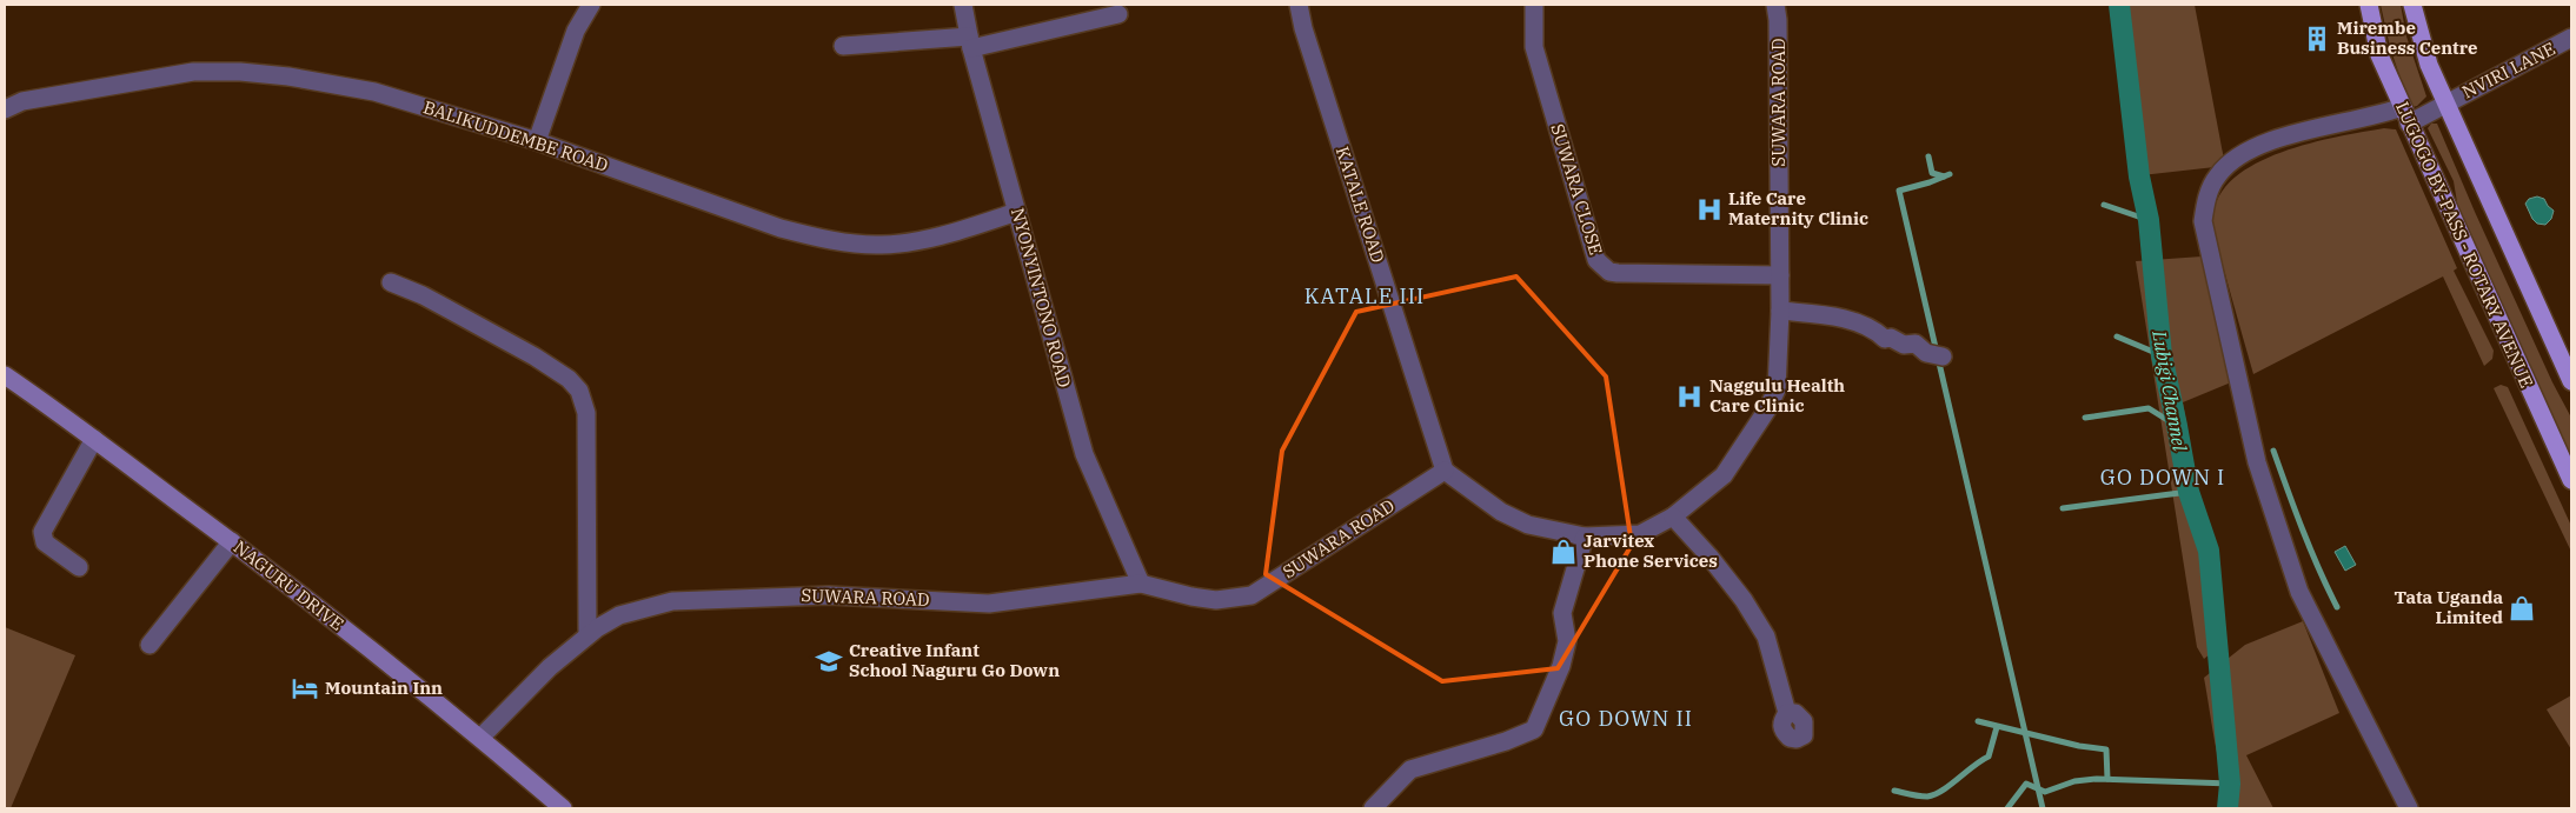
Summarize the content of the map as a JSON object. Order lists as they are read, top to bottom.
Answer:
{
  "streets": {
    "main road": ["LUGOGO BY-PASS - ROTARY AVENUE"],
    "street": [
      "NVIRI LANE",
      "SUWARA ROAD",
      "BALIKUDDEMBE ROAD",
      "SUWARA CLOSE",
      "KATALE ROAD",
      "NYONYINTONO ROAD",
      "NAGURU DRIVE"
    ]
  },
  "crossings": [
    ["NVIRI LANE", "LUGOGO BY-PASS - ROTARY AVENUE"],
    ["SUWARA ROAD", "SUWARA CLOSE"],
    ["SUWARA ROAD", "KATALE ROAD"],
    ["SUWARA ROAD", "NYONYINTONO ROAD"],
    ["SUWARA ROAD", "NAGURU DRIVE"],
    ["BALIKUDDEMBE ROAD", "NYONYINTONO ROAD"]
  ],
  "districts": ["KATALE III", "GO DOWN I", "GO DOWN II"],
  "water": ["Lubigi Channel"],
  "places": {
    "building": ["Mirembe Business Centre"],
    "hospital": ["Life Care Maternity Clinic", "Naggulu Health Care Clinic"],
    "shop": ["Jarvitex Phone Services", "Tata Uganda Limited"],
    "school or university": ["Creative Infant School Naguru Go Down"],
    "hotel": ["Mountain Inn"]
  }
}
